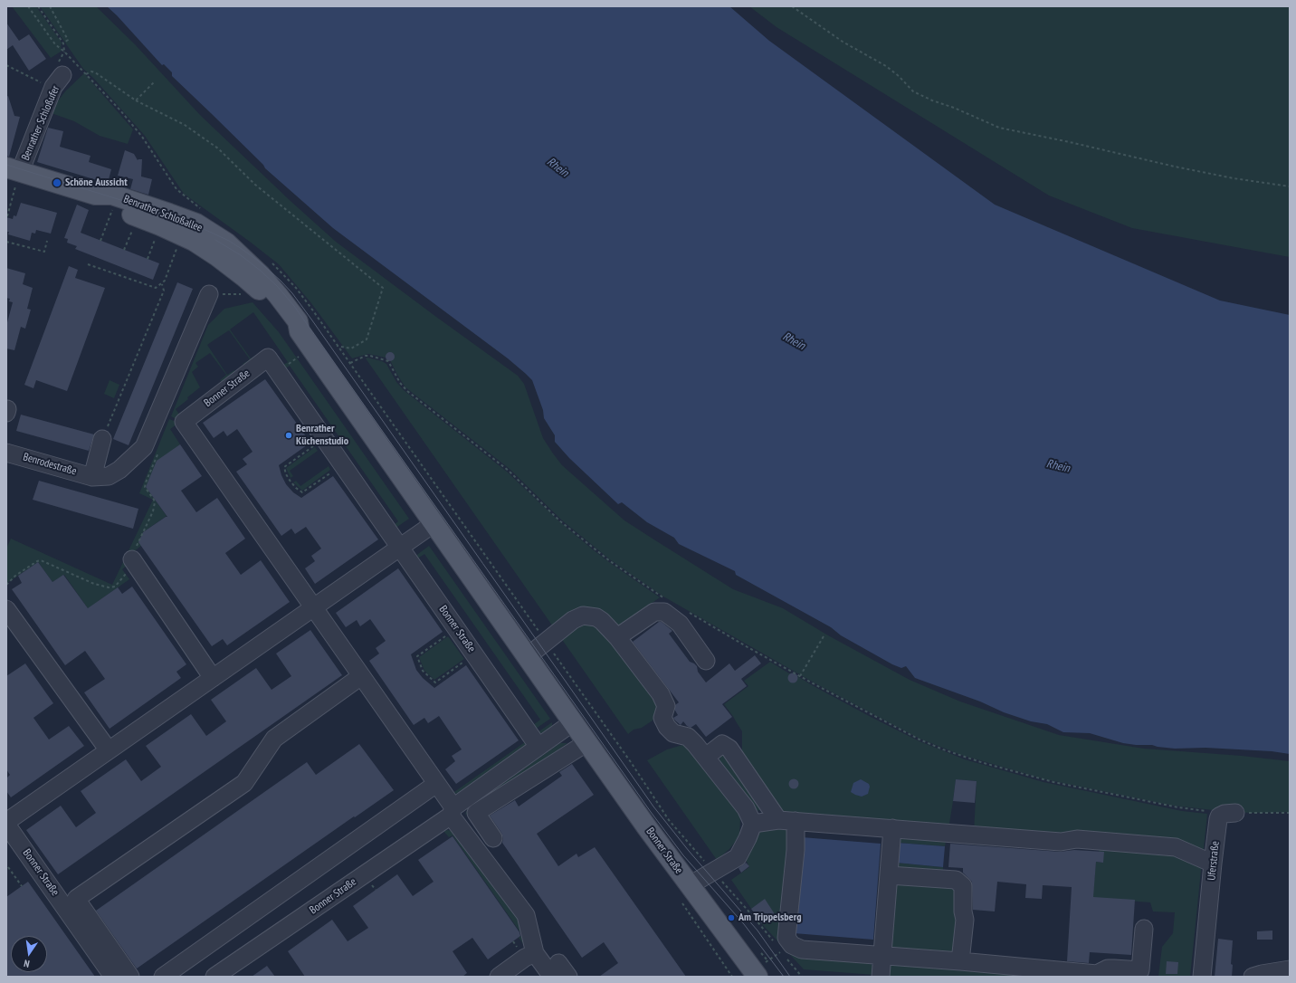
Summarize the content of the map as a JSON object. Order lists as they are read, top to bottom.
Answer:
{
  "streets": {
    "main road": ["Benrather Schloßallee", "Bonner Straße"],
    "street": ["Benrather Schloßufer", "Benrodestraße", "Uferstraße"]
  },
  "crossings": [
    ["Benrather Schloßufer", "Benrather Schloßallee"],
    ["Benrather Schloßallee", "Bonner Straße"]
  ],
  "water": ["Rhein"],
  "places": ["Schöne Aussicht", "Benrather Küchenstudio", "Am Trippelsberg"],
  "north": "bottom"
}
